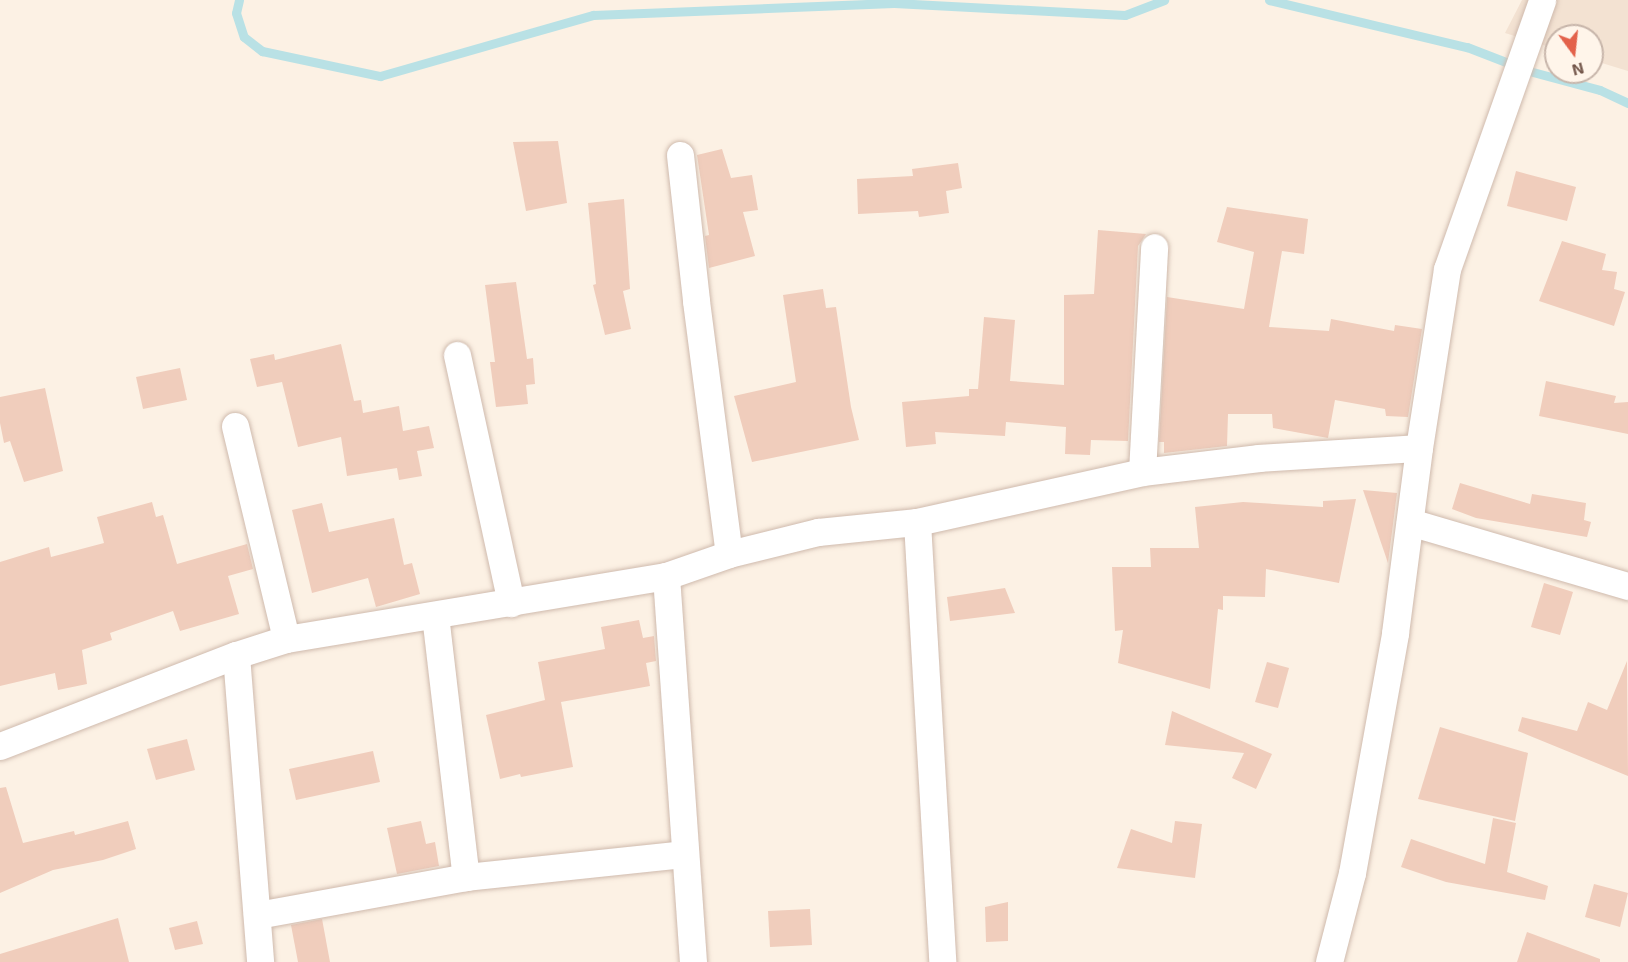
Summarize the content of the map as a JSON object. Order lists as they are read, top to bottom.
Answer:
{
  "north": "bottom"
}
